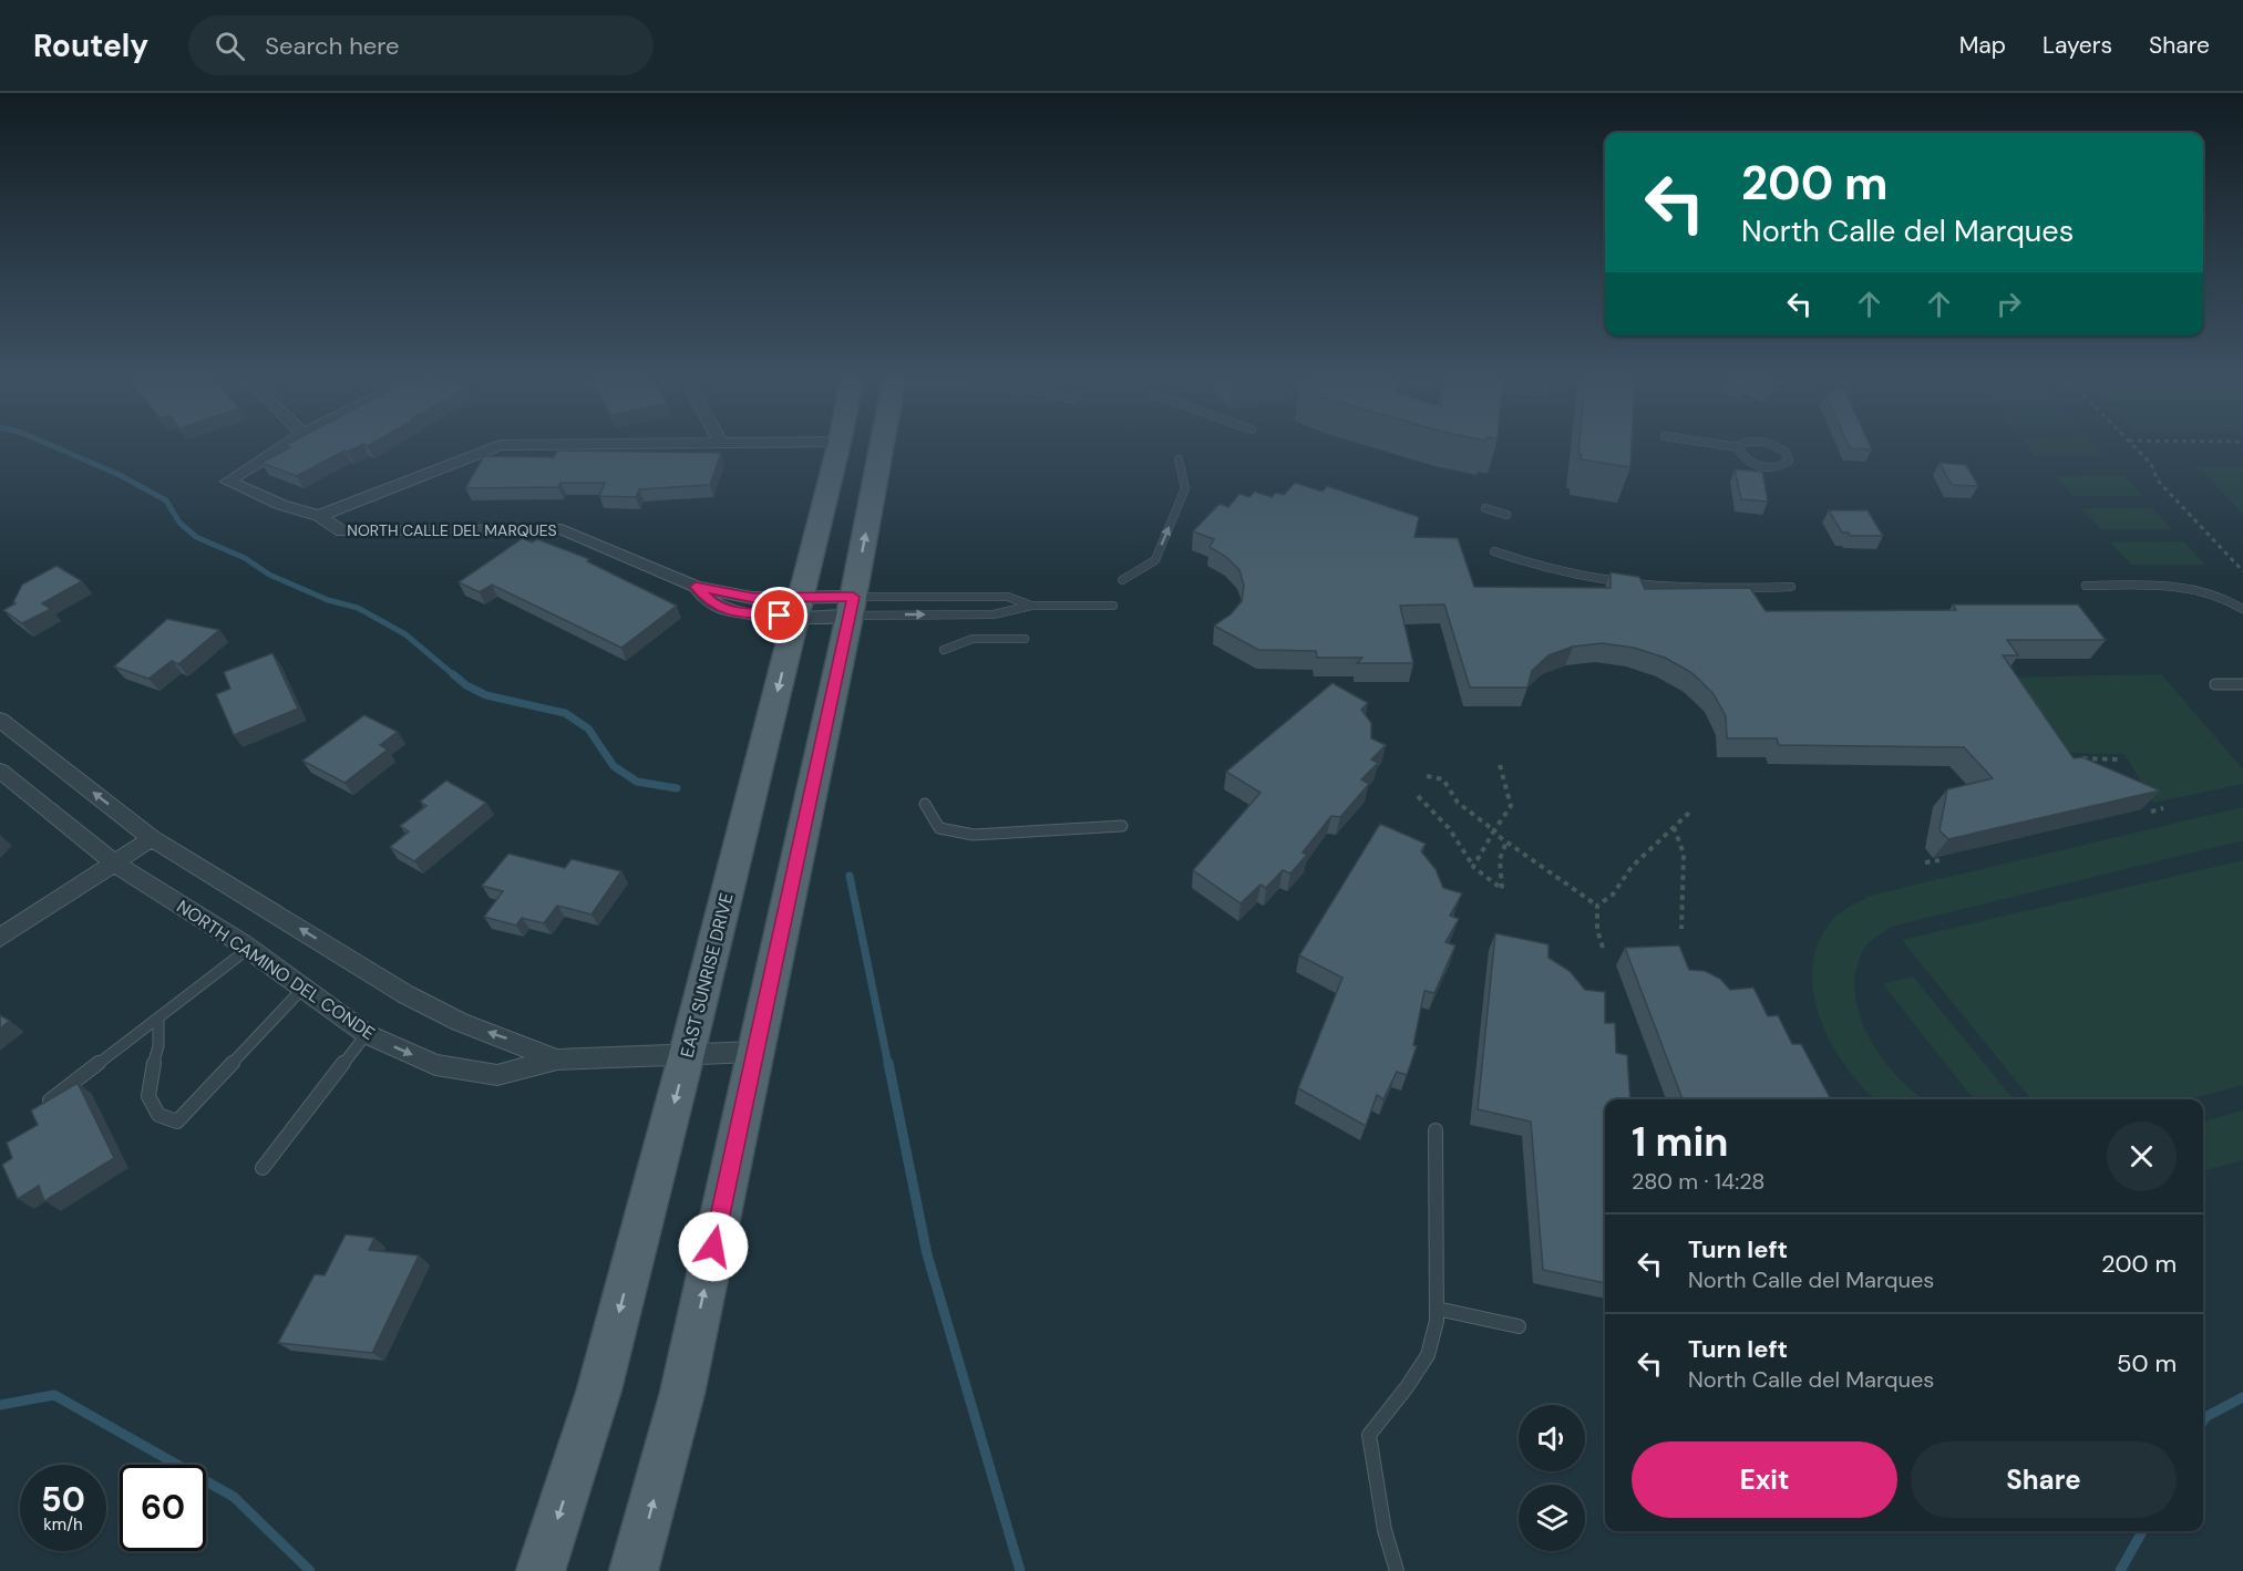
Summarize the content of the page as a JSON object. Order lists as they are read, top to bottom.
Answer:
{
  "streets": {
    "main road": ["EAST SUNRISE DRIVE"],
    "street": ["NORTH CALLE DEL MARQUES", "NORTH CAMINO DEL CONDE"]
  },
  "crossings": [
    ["NORTH CALLE DEL MARQUES", "EAST SUNRISE DRIVE"],
    ["NORTH CAMINO DEL CONDE", "EAST SUNRISE DRIVE"]
  ],
  "page": {
    "header": "Routely",
    "search": "Search here",
    "nav": ["Map", "Layers", "Share"],
    "turn": ["200 m", "North Calle del Marques"],
    "heading": ["1 min", "280 m · 14:28"],
    "list": [
      {
        "name": "Turn left",
        "note": "North Calle del Marques",
        "value": "200 m"
      },
      {
        "name": "Turn left",
        "note": "North Calle del Marques",
        "value": "50 m"
      }
    ],
    "buttons": ["Exit", "Share"],
    "speed": "50 km/h",
    "limit": "60"
  }
}
